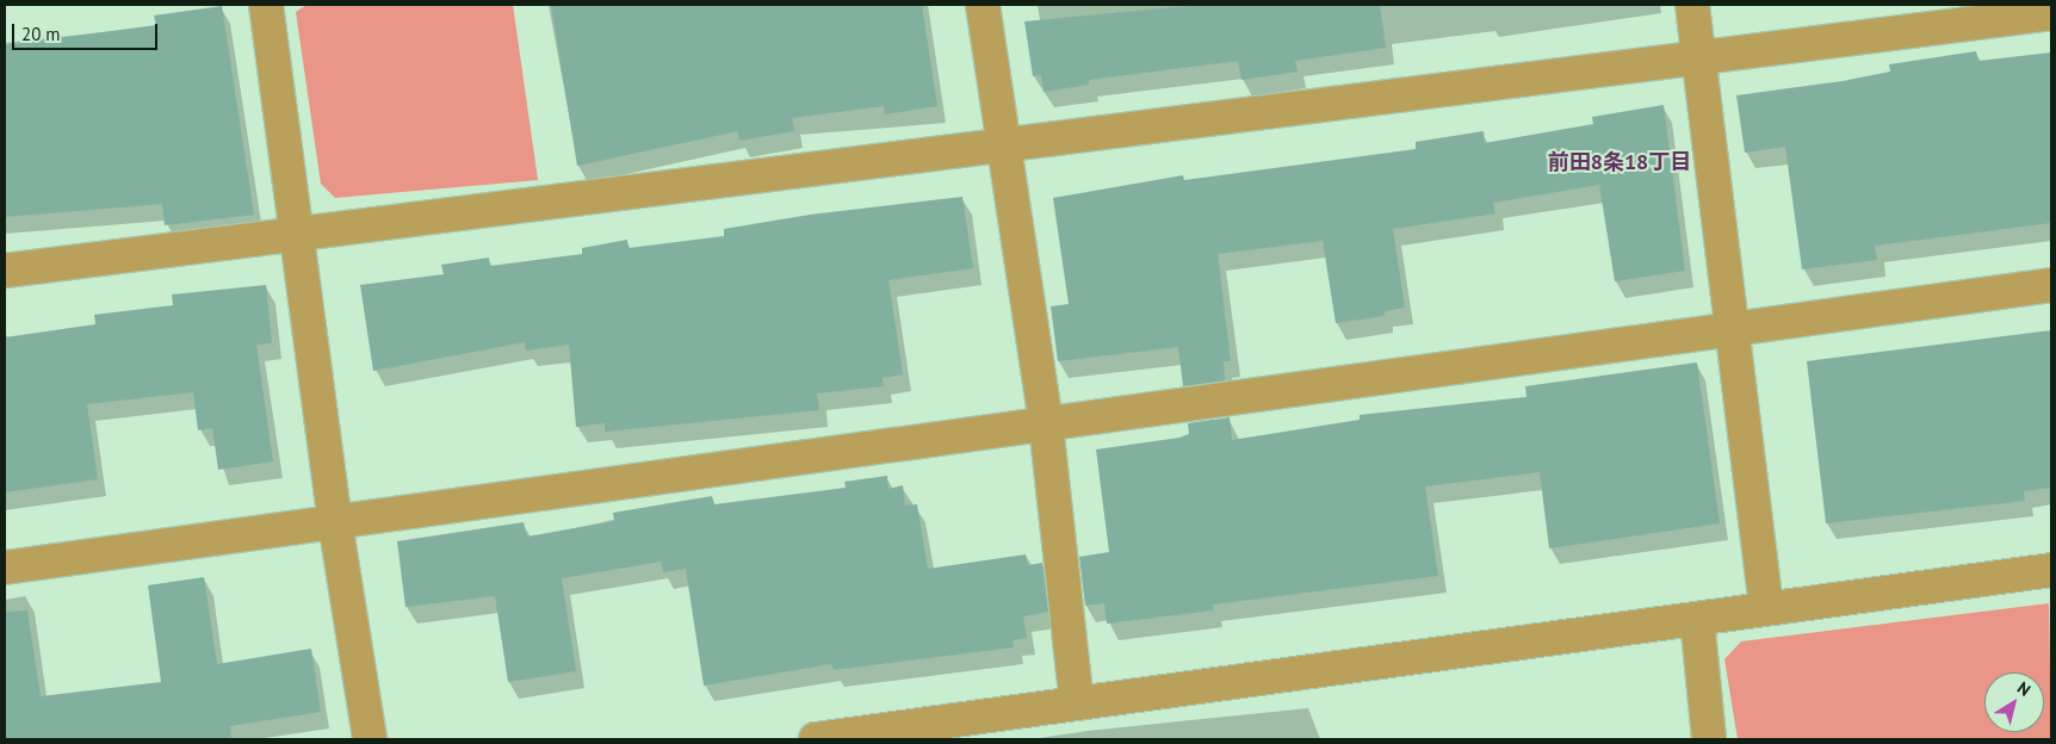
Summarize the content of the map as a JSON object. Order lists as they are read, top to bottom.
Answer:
{
  "districts": ["前田8条18丁目"],
  "scale_bar": "20 m",
  "north": "top right"
}
